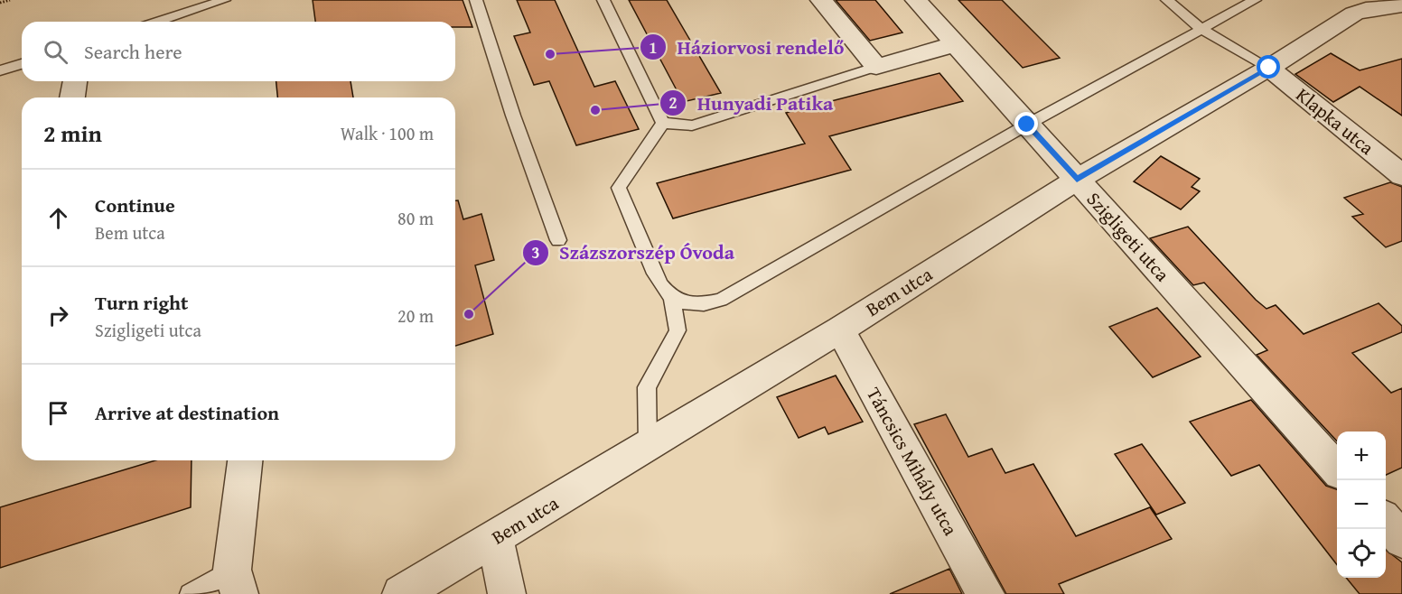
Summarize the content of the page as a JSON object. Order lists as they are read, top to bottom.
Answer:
{
  "streets": {
    "street": [
      "Klapka utca",
      "Szigligeti utca",
      "Bem utca",
      "Táncsics Mihály utca"
    ]
  },
  "crossings": [
    ["Klapka utca", "Bem utca"],
    ["Szigligeti utca", "Bem utca"],
    ["Bem utca", "Táncsics Mihály utca"]
  ],
  "places": ["Háziorvosi rendelő", "Hunyadi Patika", "Százszorszép Óvoda"],
  "page": {
    "search": "Search here",
    "heading": ["2 min", "Walk · 100 m"],
    "list": [
      ["Continue", "Bem utca", "80 m"],
      ["Turn right", "Szigligeti utca", "20 m"],
      "Arrive at destination"
    ],
    "map_buttons": ["+", "−"]
  }
}
